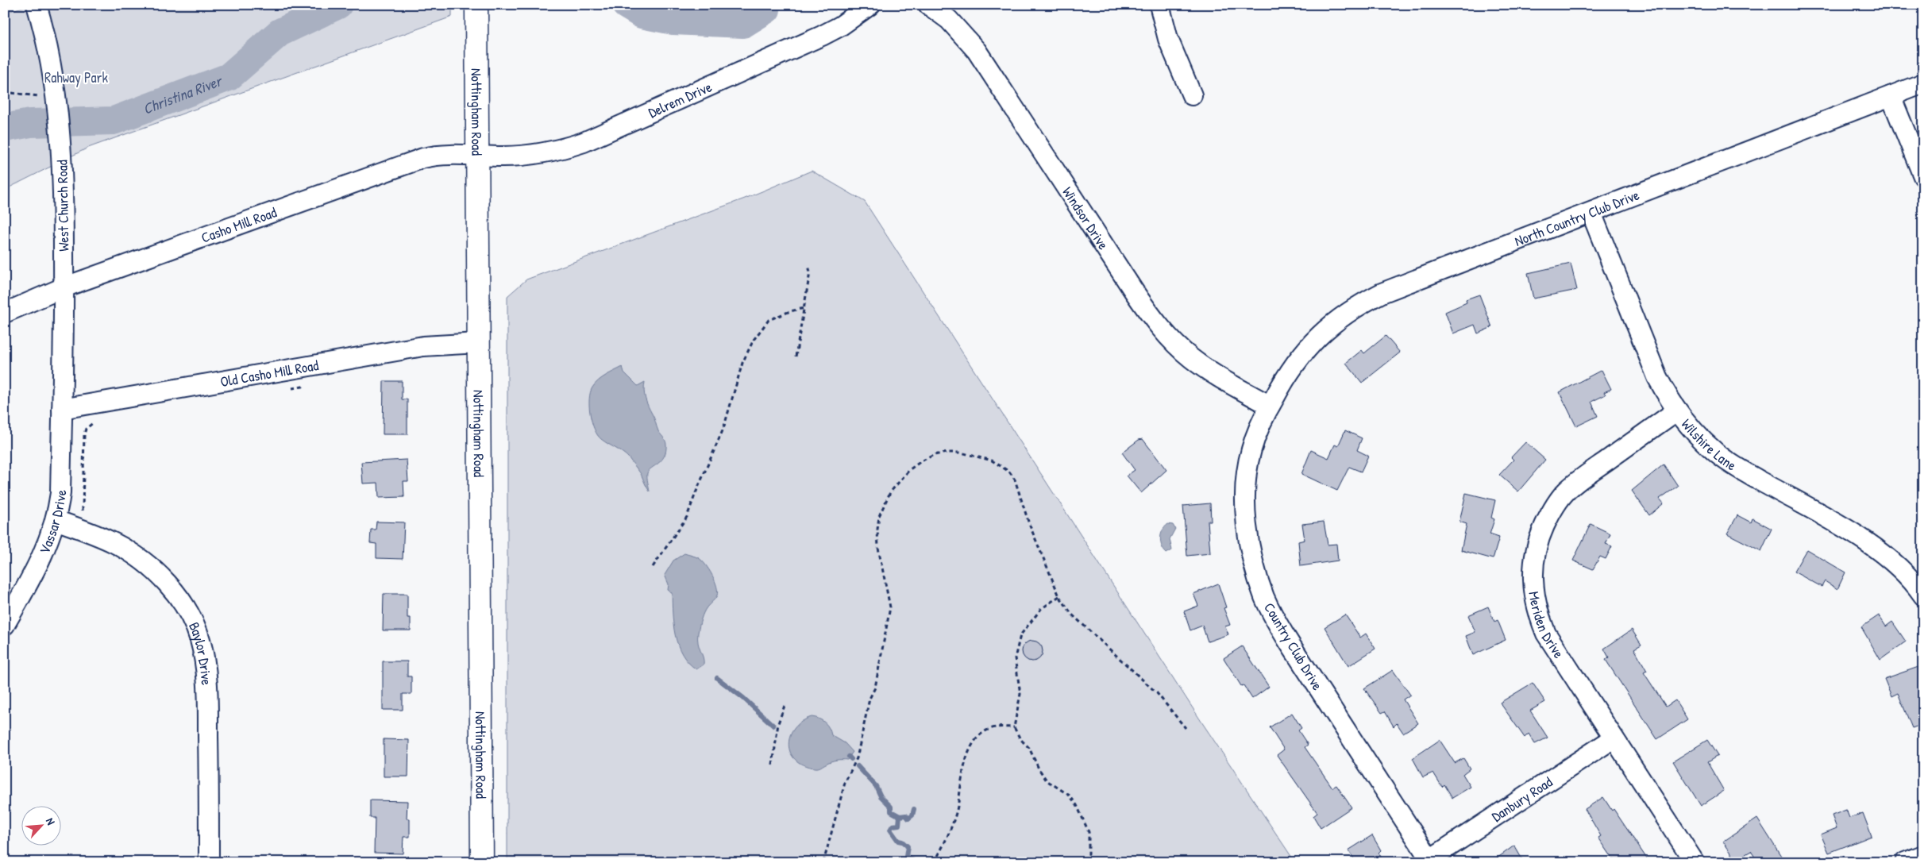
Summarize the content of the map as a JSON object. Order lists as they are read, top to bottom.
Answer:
{
  "streets": {
    "main road": ["Nottingham Road"],
    "street": [
      "Delrem Drive",
      "West Church Road",
      "North Country Club Drive",
      "Windsor Drive",
      "Casho Mill Road",
      "Old Casho Mill Road",
      "Wilshire Lane",
      "Vassar Drive",
      "Meriden Drive",
      "Country Club Drive",
      "Baylor Drive",
      "Danbury Road"
    ]
  },
  "crossings": [
    ["Delrem Drive", "Nottingham Road"],
    ["Delrem Drive", "Casho Mill Road"],
    ["Nottingham Road", "Casho Mill Road"],
    ["Nottingham Road", "Old Casho Mill Road"],
    ["West Church Road", "Casho Mill Road"],
    ["West Church Road", "Old Casho Mill Road"],
    ["West Church Road", "Vassar Drive"],
    ["North Country Club Drive", "Windsor Drive"],
    ["North Country Club Drive", "Wilshire Lane"],
    ["North Country Club Drive", "Country Club Drive"],
    ["Windsor Drive", "Country Club Drive"],
    ["Old Casho Mill Road", "Vassar Drive"],
    ["Wilshire Lane", "Meriden Drive"],
    ["Vassar Drive", "Baylor Drive"],
    ["Meriden Drive", "Danbury Road"],
    ["Country Club Drive", "Danbury Road"]
  ],
  "water": ["Christina River"],
  "parks": ["Rahway Park"],
  "north": "top right"
}
